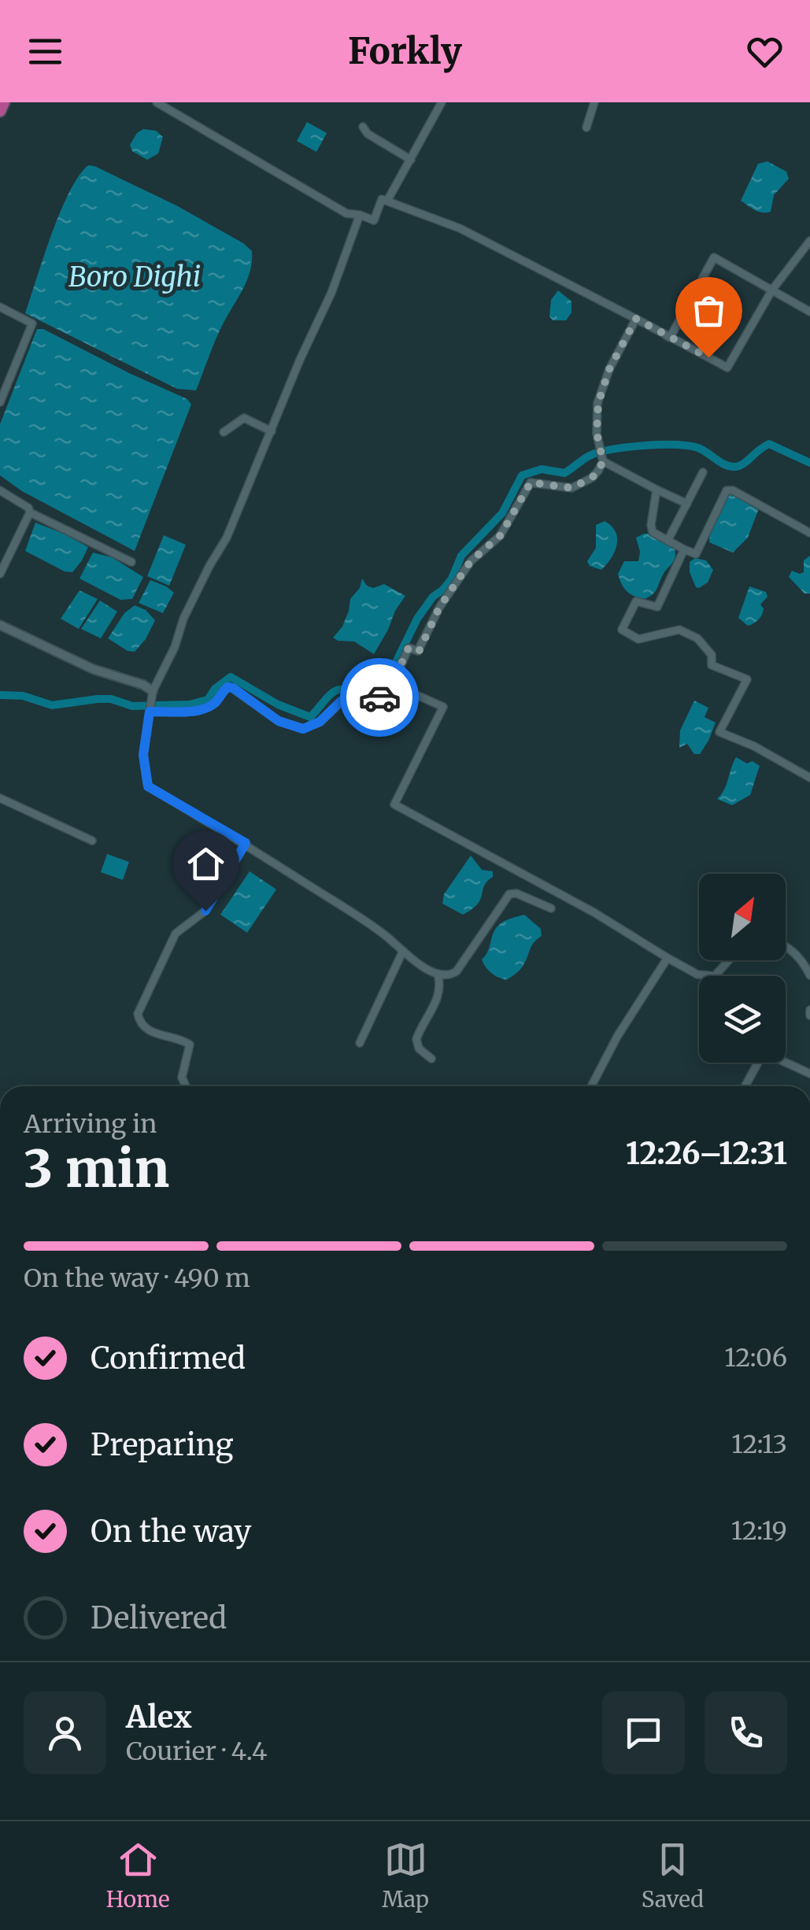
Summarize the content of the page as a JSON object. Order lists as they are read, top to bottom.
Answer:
{
  "water": ["Boro Dighi"],
  "north": "top right",
  "page": {
    "header": "Forkly",
    "heading": ["3 min", "Arriving in", "12:26–12:31"],
    "panel": ["Alex", "Courier · 4.4"],
    "bar": "On the way · 490 m",
    "list": [
      ["Confirmed", "12:06"],
      ["Preparing", "12:13"],
      ["On the way", "12:19"],
      "Delivered"
    ],
    "tabs": ["Home", "Map", "Saved"]
  }
}
